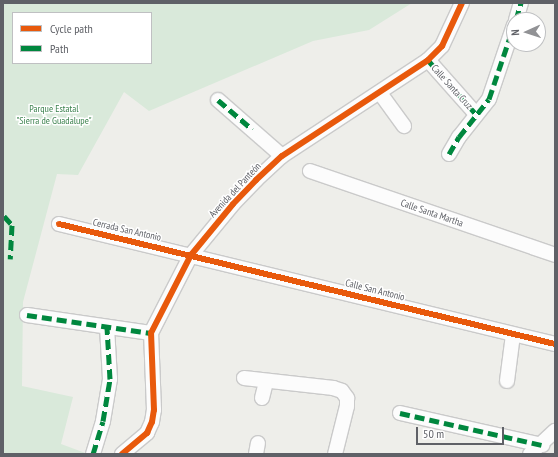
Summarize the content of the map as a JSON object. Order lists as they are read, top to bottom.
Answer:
{
  "streets": {
    "street": [
      "Calle Santa Cruz",
      "Avenida del Panteón",
      "Calle Santa Martha",
      "Cerrada San Antonio",
      "Calle San Antonio"
    ]
  },
  "crossings": [
    ["Calle Santa Cruz", "Avenida del Panteón"],
    ["Avenida del Panteón", "Cerrada San Antonio"],
    ["Avenida del Panteón", "Calle San Antonio"],
    ["Cerrada San Antonio", "Calle San Antonio"]
  ],
  "parks": ["Parque Estatal \"Sierra de Guadalupe\""],
  "legend": ["Cycle path", "Path"],
  "scale_bar": "50 m",
  "north": "left"
}
